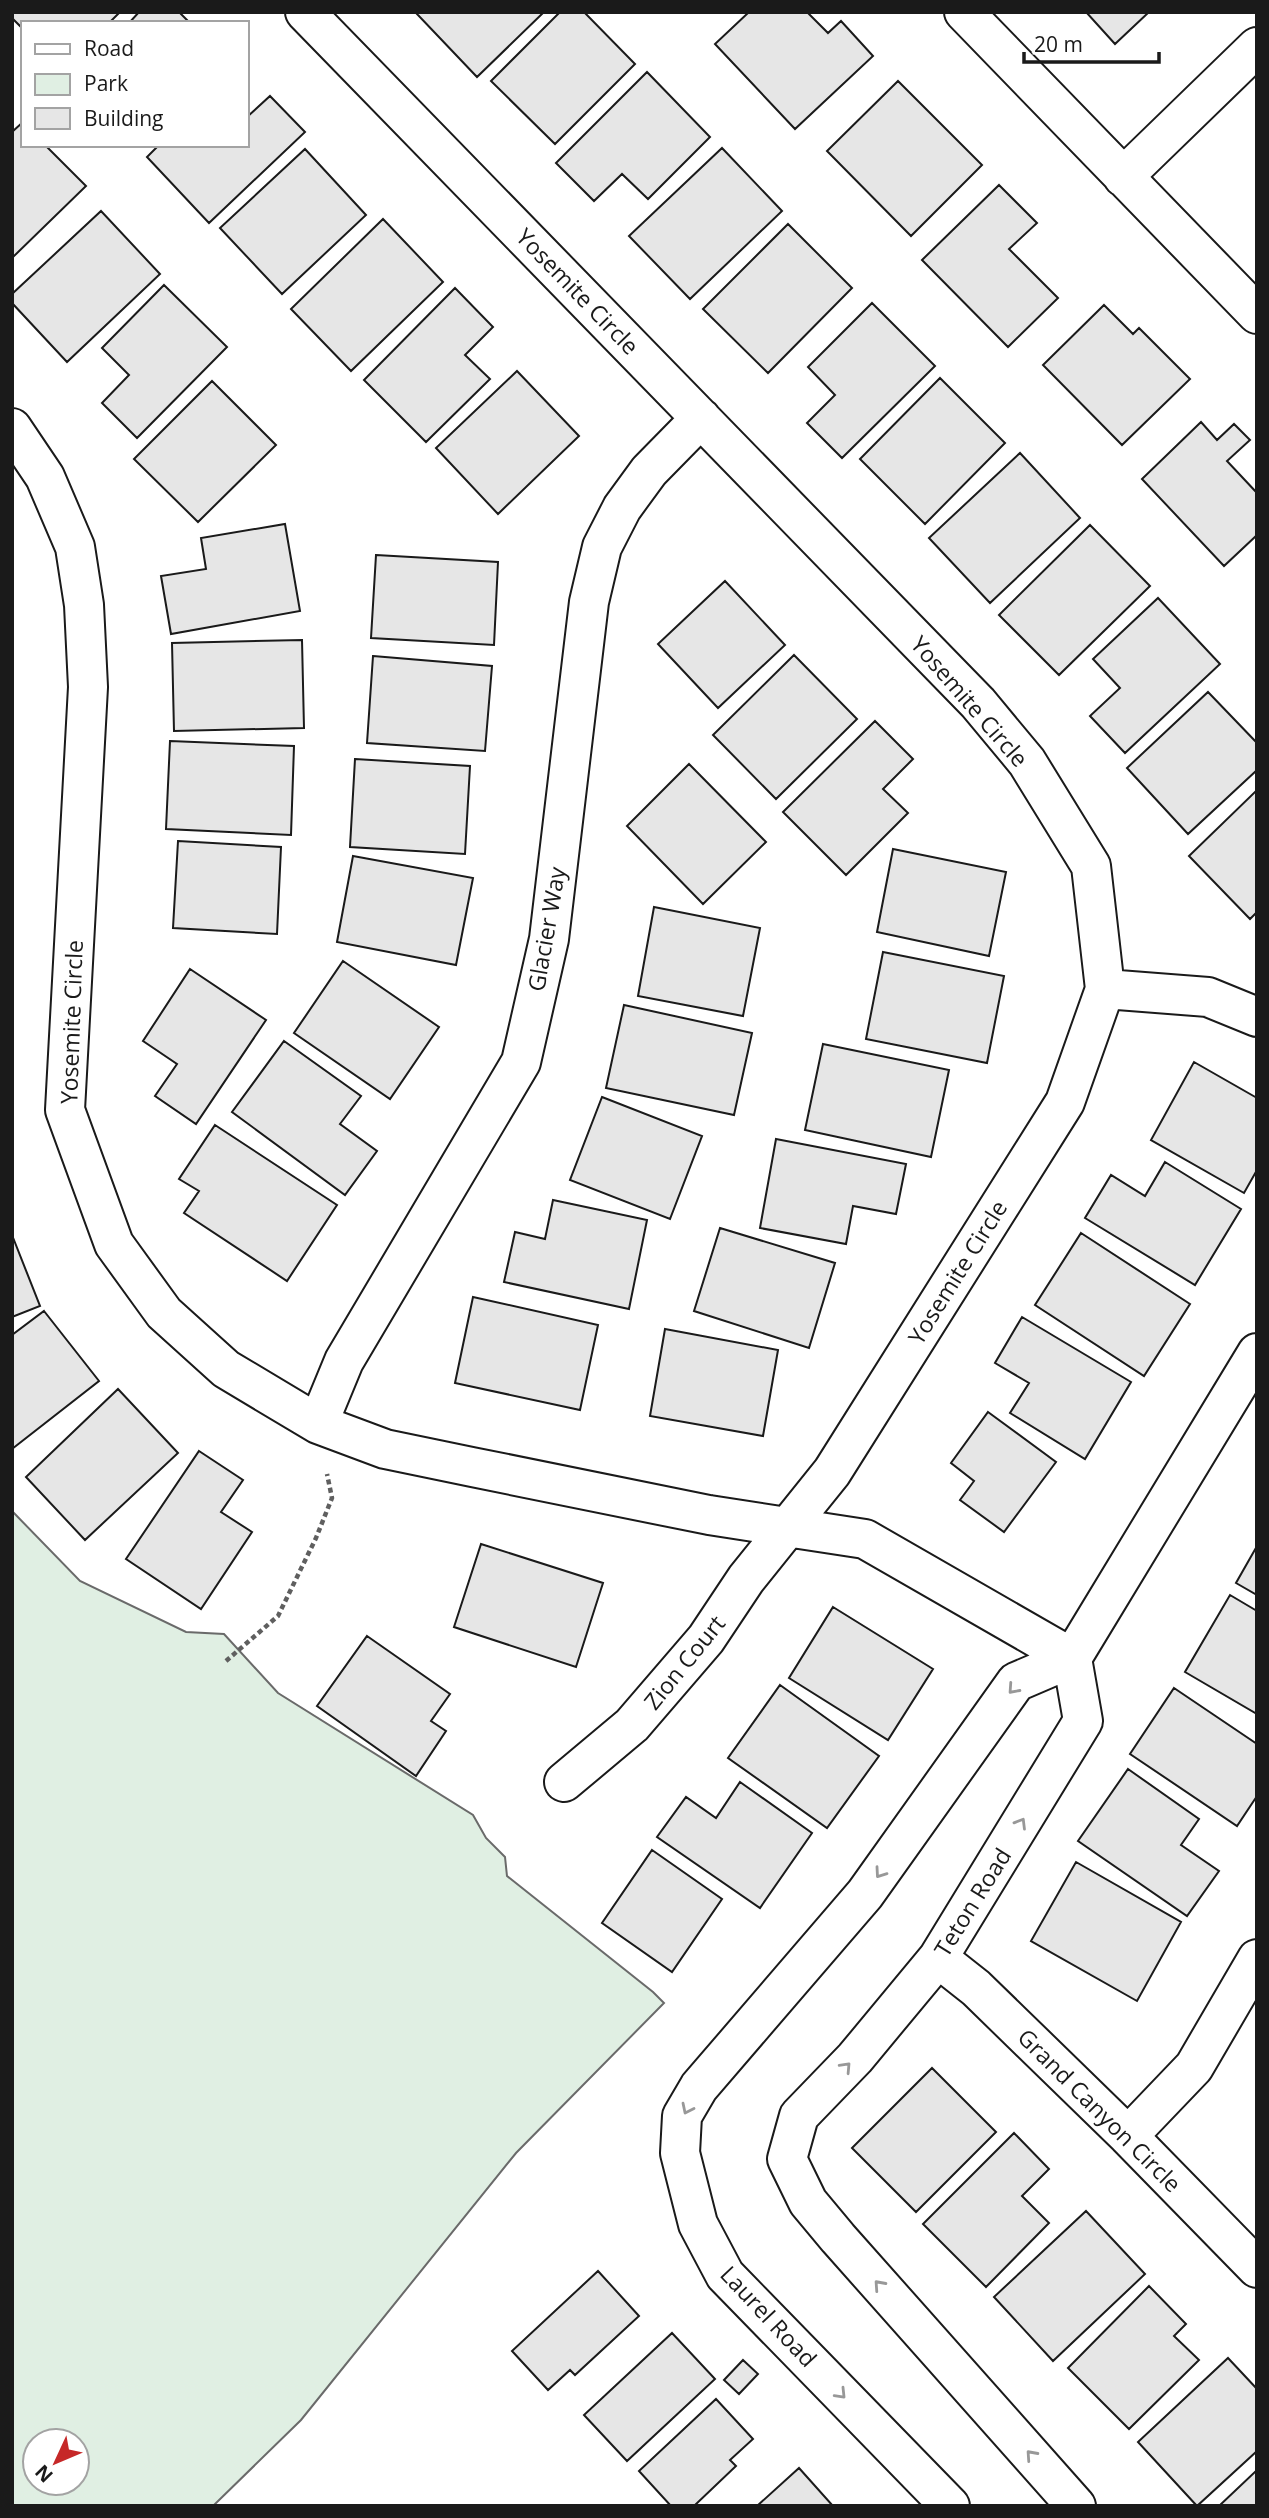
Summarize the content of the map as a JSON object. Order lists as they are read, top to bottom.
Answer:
{
  "streets": {
    "street": [
      "Yosemite Circle",
      "Glacier Way",
      "Zion Court",
      "Teton Road",
      "Grand Canyon Circle",
      "Laurel Road"
    ]
  },
  "crossings": [
    ["Yosemite Circle", "Glacier Way"],
    ["Yosemite Circle", "Zion Court"],
    ["Yosemite Circle", "Teton Road"],
    ["Yosemite Circle", "Laurel Road"],
    ["Teton Road", "Grand Canyon Circle"],
    ["Teton Road", "Laurel Road"]
  ],
  "one_way": ["Teton Road"],
  "legend": ["Road", "Park", "Building"],
  "scale_bar": "20 m",
  "north": "bottom left"
}
